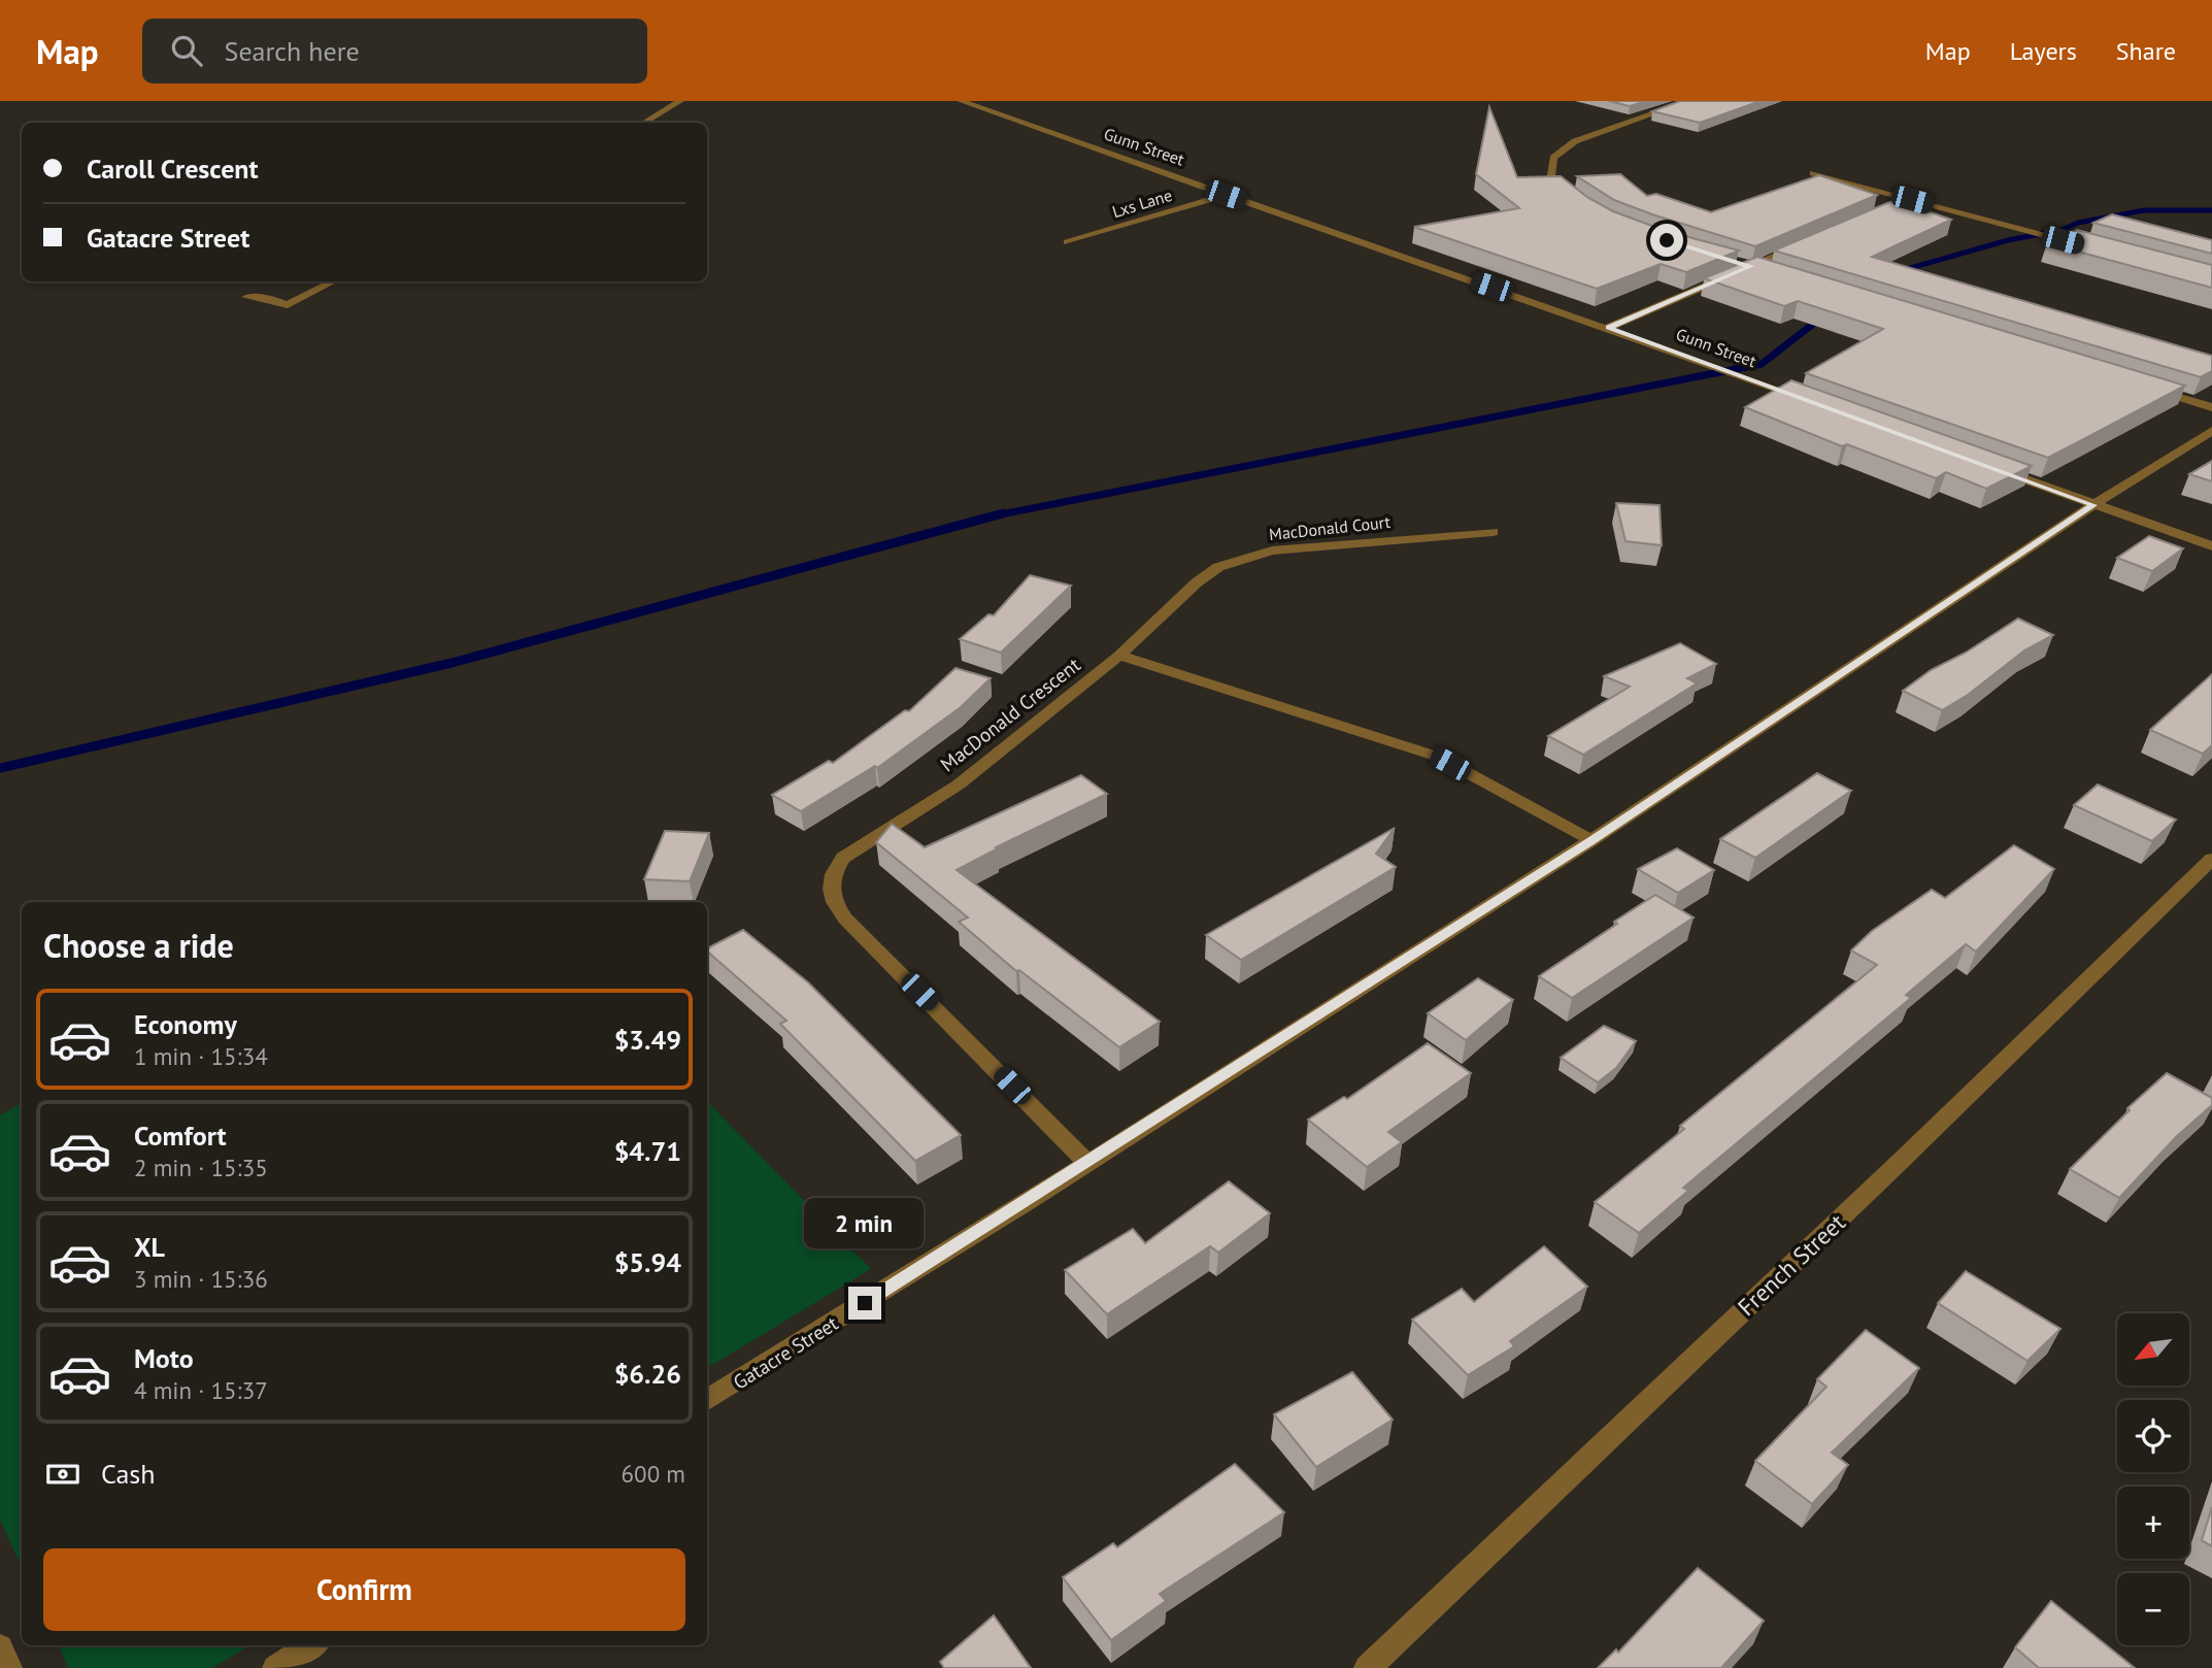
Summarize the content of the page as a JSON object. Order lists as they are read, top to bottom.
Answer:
{
  "streets": {
    "street": [
      "Gunn Street",
      "Lxs Lane",
      "MacDonald Court",
      "MacDonald Crescent",
      "French Street",
      "Gatacre Street"
    ]
  },
  "crossings": [
    ["Gunn Street", "Lxs Lane"],
    ["MacDonald Court", "MacDonald Crescent"],
    ["MacDonald Crescent", "Gatacre Street"]
  ],
  "north": "bottom left",
  "page": {
    "header": "Map",
    "search": "Search here",
    "nav": ["Map", "Layers", "Share"],
    "banner": ["Caroll Crescent", "Gatacre Street"],
    "heading": "Choose a ride",
    "list": [
      {
        "name": "Economy",
        "note": "1 min · 15:34",
        "value": "$3.49"
      },
      {
        "name": "Comfort",
        "note": "2 min · 15:35",
        "value": "$4.71"
      },
      {
        "name": "XL",
        "note": "3 min · 15:36",
        "value": "$5.94"
      },
      {
        "name": "Moto",
        "note": "4 min · 15:37",
        "value": "$6.26"
      }
    ],
    "bubble": "2 min",
    "map_buttons": ["+", "−"],
    "pay": ["Cash", "600 m"],
    "buttons": "Confirm"
  }
}
